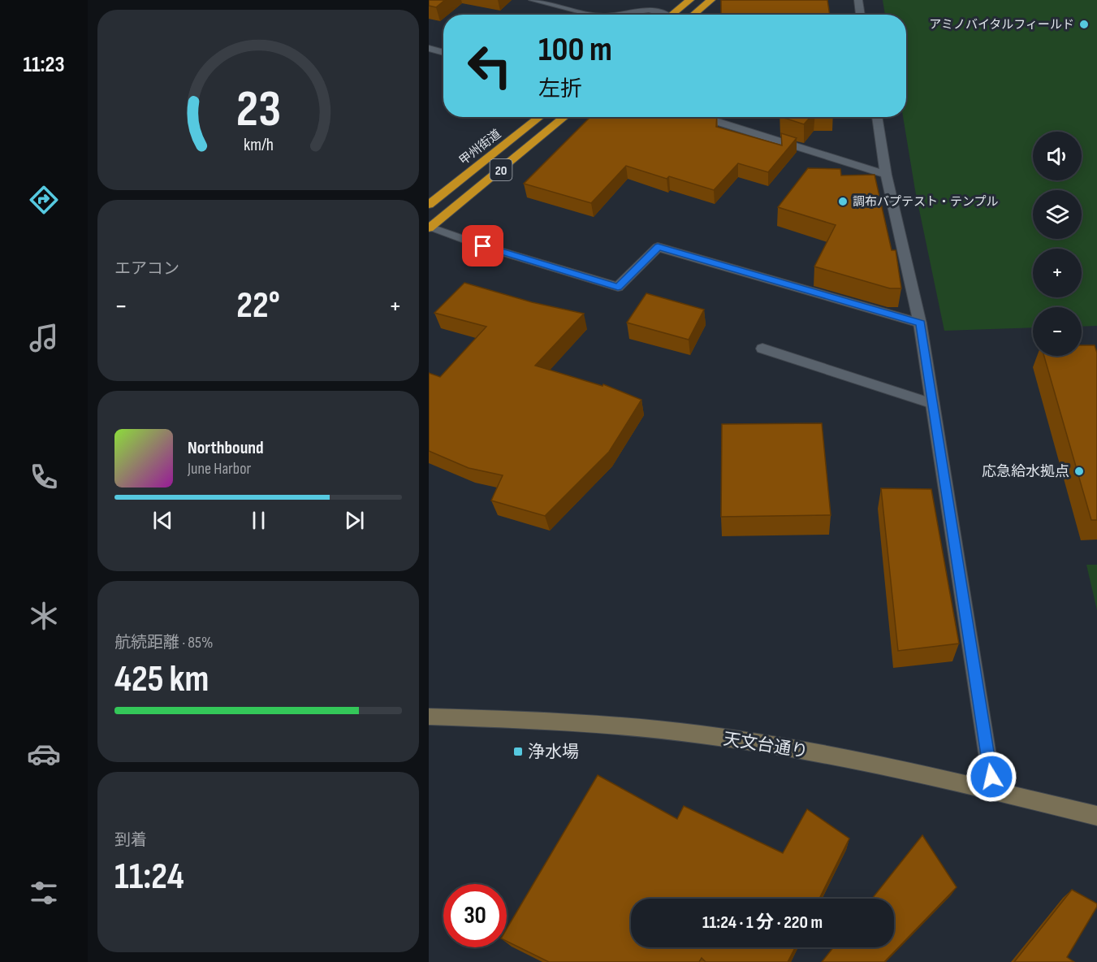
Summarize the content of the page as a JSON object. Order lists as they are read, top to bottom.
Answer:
{
  "streets": {
    "highway": ["甲州街道", "20"],
    "main road": ["天文台通り"]
  },
  "places": {
    "other": ["アミノバイタルフィールド", "調布バプテスト・テンプル", "応急給水拠点"],
    "transit": ["浄水場"]
  },
  "page": {
    "tabs": "11:23",
    "turn": ["100 m", "左折"],
    "map_buttons": ["+", "−"],
    "tile": [
      "エアコン",
      ["航続距離 · 85%", "425 km"],
      ["到着", "11:24"]
    ],
    "heat": ["−", "22°", "+"],
    "song": ["Northbound", "June Harbor"],
    "limit": "30",
    "trip": "11:24 · 1 分 · 220 m",
    "gauge": ["23", "km/h"]
  }
}
